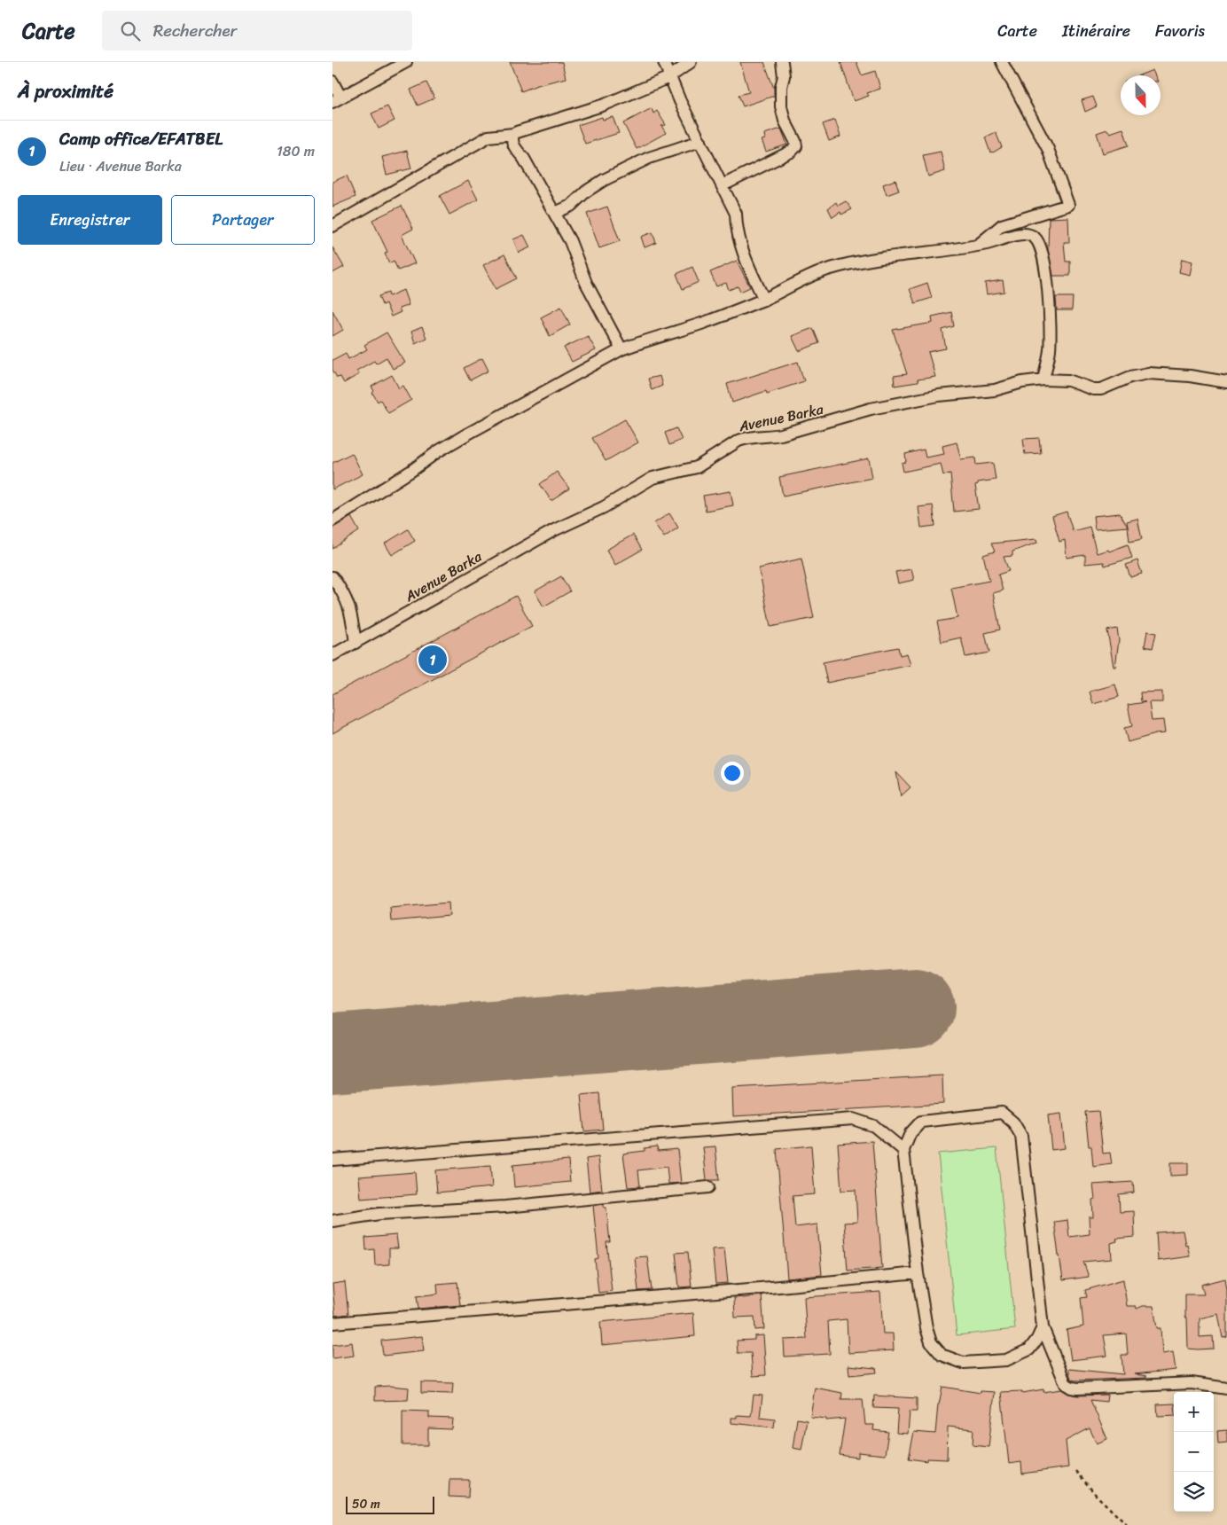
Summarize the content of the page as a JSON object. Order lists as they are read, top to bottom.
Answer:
{
  "streets": {
    "street": ["Avenue Barka"]
  },
  "scale_bar": "50 m",
  "north": "bottom",
  "page": {
    "header": "Carte",
    "search": "Rechercher",
    "nav": ["Carte", "Itinéraire", "Favoris"],
    "heading": "À proximité",
    "list": [
      {
        "mark": "1",
        "name": "Camp office/EFATBEL",
        "note": "Lieu · Avenue Barka",
        "value": "180 m"
      }
    ],
    "buttons": ["Enregistrer", "Partager"],
    "pins": "1",
    "map_buttons": ["+", "−"],
    "scale": "50 m"
  }
}
